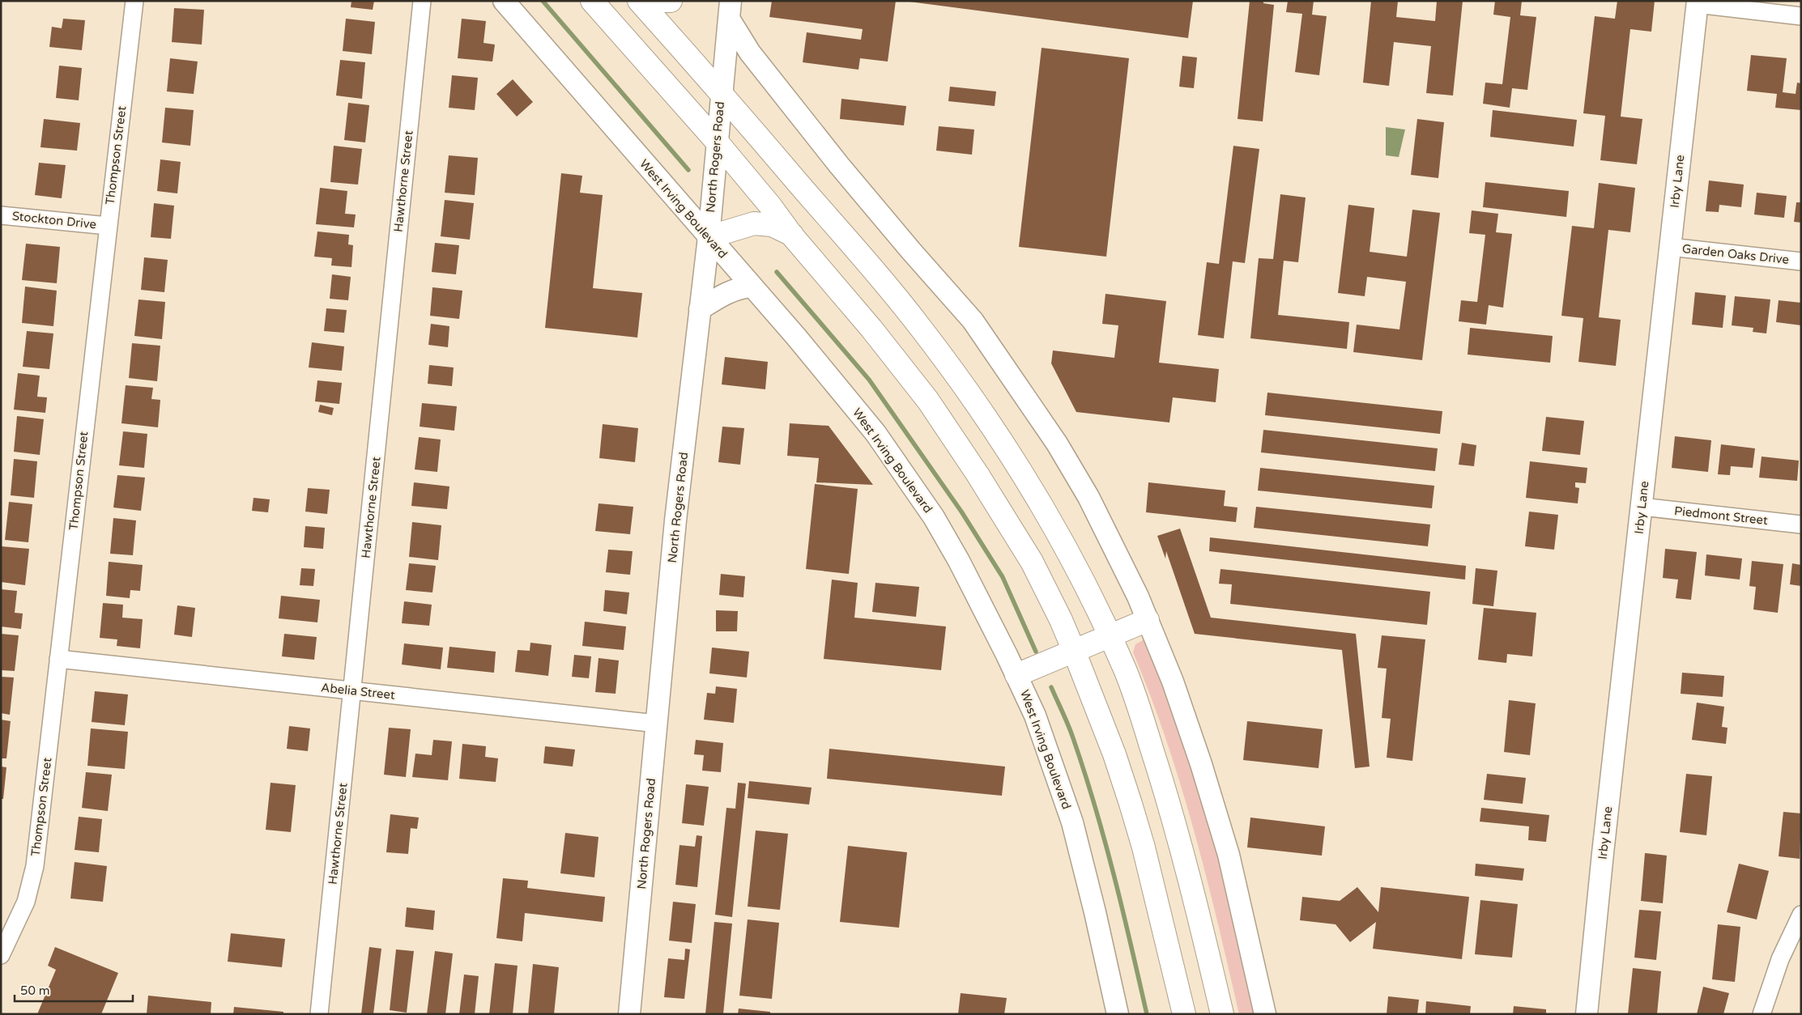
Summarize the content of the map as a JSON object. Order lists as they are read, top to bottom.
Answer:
{
  "streets": {
    "street": [
      "Thompson Street",
      "North Rogers Road",
      "Hawthorne Street",
      "Irby Lane",
      "West Irving Boulevard",
      "Stockton Drive",
      "Garden Oaks Drive",
      "Piedmont Street",
      "Abelia Street"
    ]
  },
  "crossings": [
    ["Thompson Street", "Stockton Drive"],
    ["Thompson Street", "Abelia Street"],
    ["North Rogers Road", "West Irving Boulevard"],
    ["North Rogers Road", "Abelia Street"],
    ["Hawthorne Street", "Abelia Street"],
    ["Irby Lane", "Garden Oaks Drive"],
    ["Irby Lane", "Piedmont Street"]
  ],
  "scale_bar": "50 m"
}
